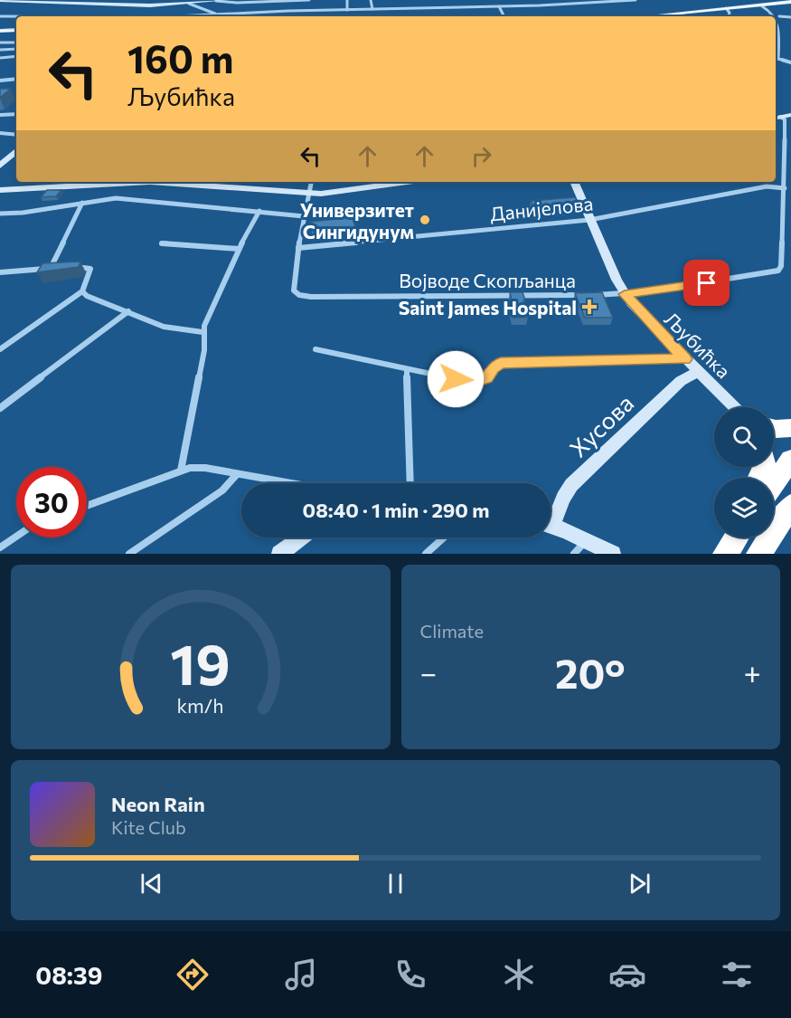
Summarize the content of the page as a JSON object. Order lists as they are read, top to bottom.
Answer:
{
  "streets": {
    "main road": ["Љубићка", "Хусова"],
    "street": ["Данијелова", "Војводе Скопљанца"]
  },
  "crossings": [
    ["Данијелова", "Војводе Скопљанца"],
    ["Данијелова", "Љубићка"],
    ["Војводе Скопљанца", "Љубићка"],
    ["Љубићка", "Хусова"]
  ],
  "places": {
    "other": ["Универзитет Сингидунум"],
    "health": ["Saint James Hospital"]
  },
  "page": {
    "turn": ["160 m", "Љубићка"],
    "limit": "30",
    "trip": "08:40 · 1 min · 290 m",
    "tile": "Climate",
    "heat": ["−", "20°", "+"],
    "song": ["Neon Rain", "Kite Club"],
    "tabs": "08:39",
    "gauge": ["19", "km/h"]
  }
}
